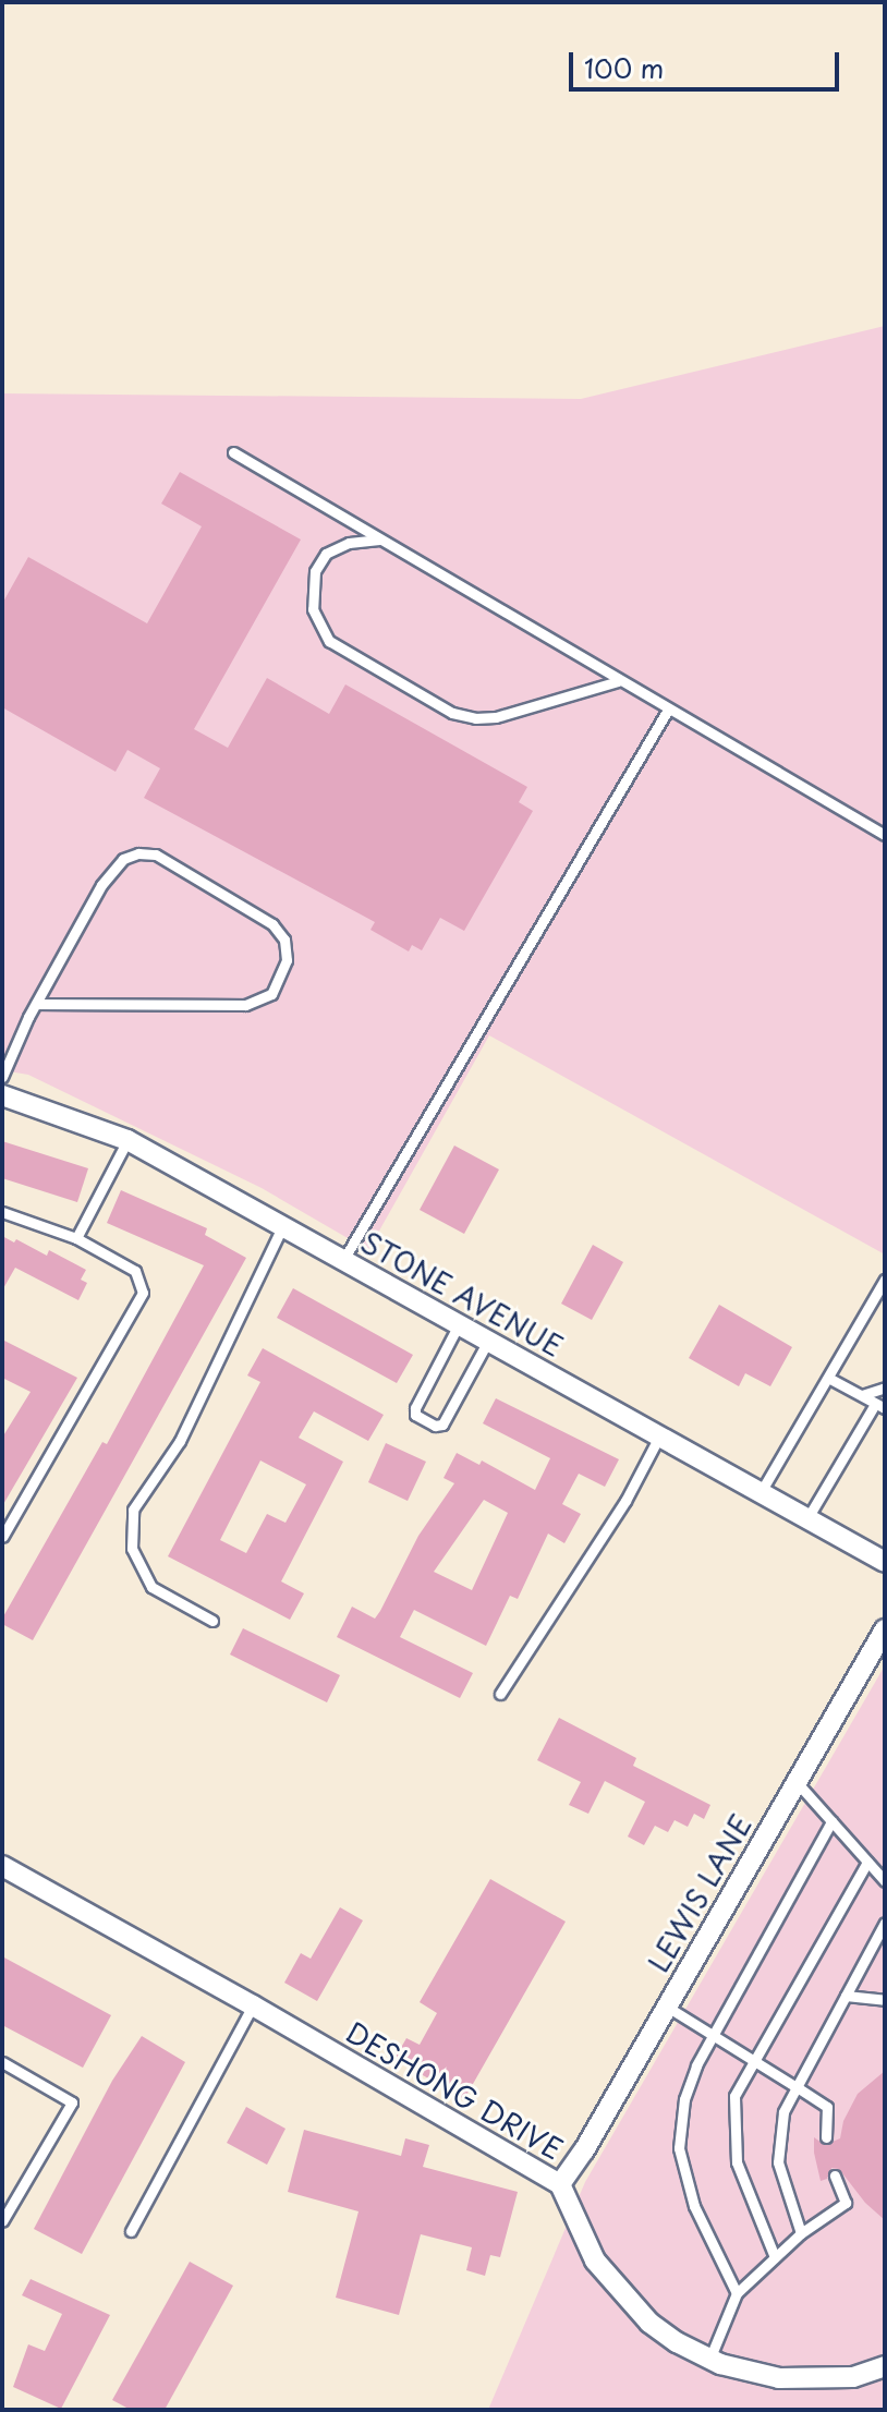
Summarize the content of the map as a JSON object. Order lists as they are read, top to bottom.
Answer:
{
  "streets": {
    "street": ["STONE AVENUE", "LEWIS LANE", "DESHONG DRIVE"]
  },
  "crossings": [
    ["LEWIS LANE", "DESHONG DRIVE"]
  ],
  "scale_bar": "100 m"
}
